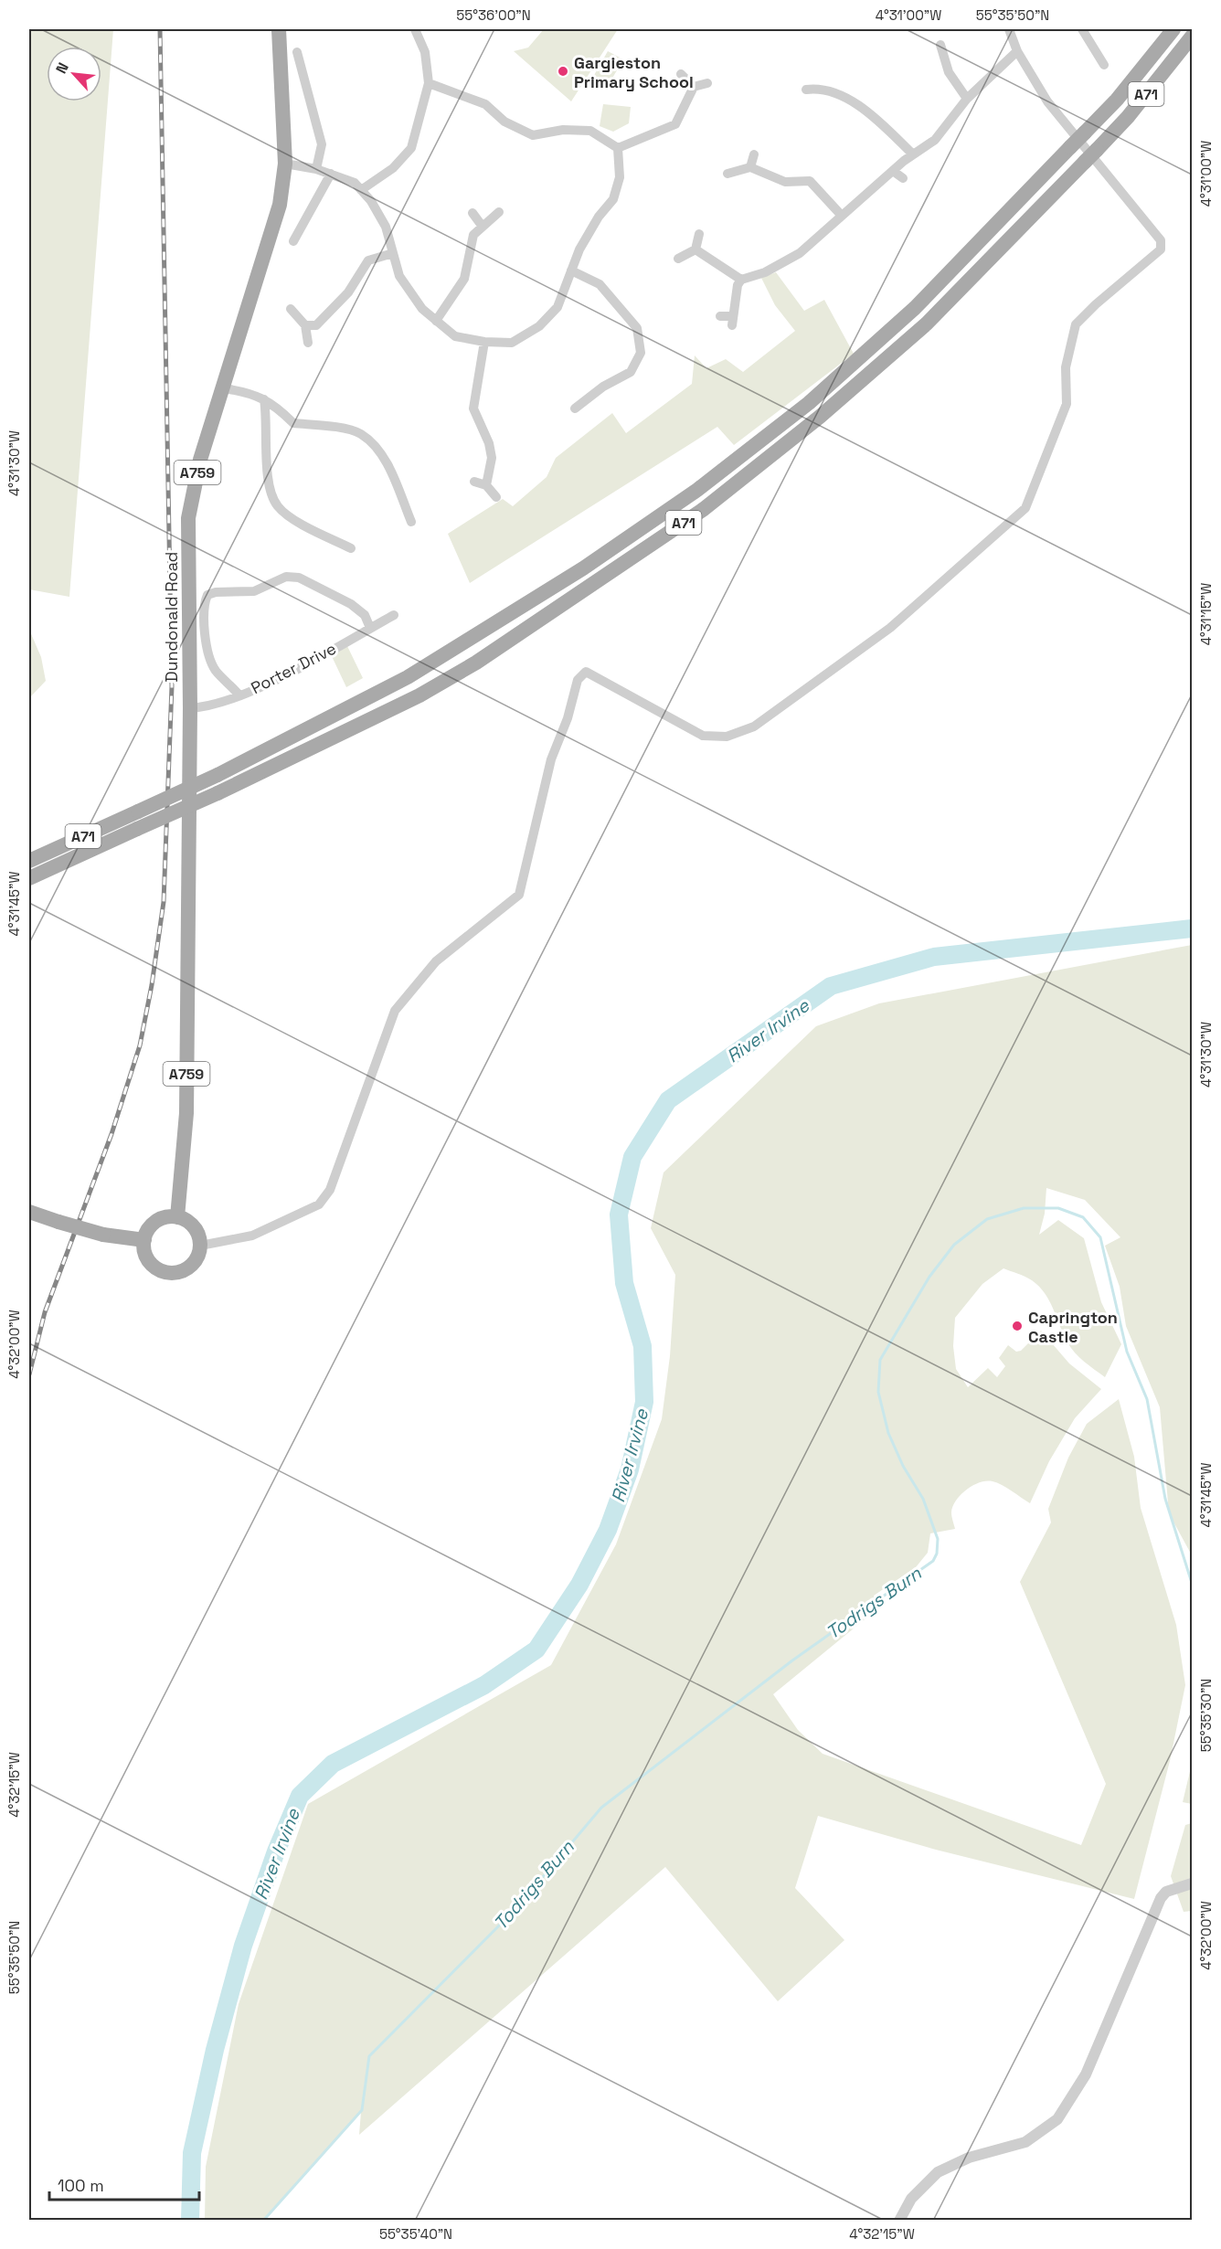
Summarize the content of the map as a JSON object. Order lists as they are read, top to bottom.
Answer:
{
  "streets": {
    "main road": ["A71", "A759", "Dundonald Road"],
    "street": ["Porter Drive"]
  },
  "crossings": [
    ["Dundonald Road", "Porter Drive"]
  ],
  "water": ["River Irvine", "Todrigs Burn"],
  "places": ["Gargieston Primary School", "Caprington Castle"],
  "scale_bar": "100 m",
  "north": "top left",
  "coordinates": [
    "55°36'00\"N",
    "4°31'00\"W",
    "55°35'50\"N",
    "4°31'30\"W",
    "4°31'15\"W",
    "4°31'45\"W",
    "4°32'00\"W",
    "55°35'30\"N",
    "4°32'15\"W",
    "55°35'40\"N"
  ]
}
